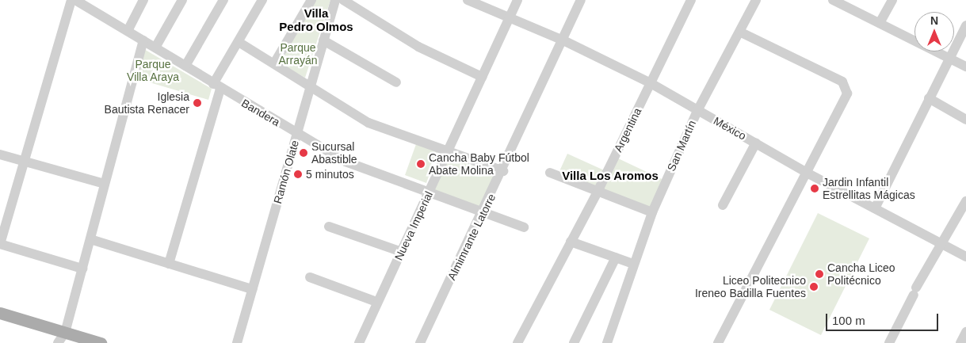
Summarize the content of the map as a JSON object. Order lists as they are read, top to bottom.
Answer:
{
  "streets": {
    "street": [
      "Bandera",
      "México",
      "Argentina",
      "San Martín",
      "Ramón Olate",
      "Nueva Imperial",
      "Almimrante Latorre"
    ]
  },
  "crossings": [
    ["Bandera", "Ramón Olate"],
    ["Bandera", "Nueva Imperial"],
    ["Bandera", "Almimrante Latorre"],
    ["México", "Argentina"],
    ["México", "San Martín"],
    ["México", "Nueva Imperial"],
    ["México", "Almimrante Latorre"]
  ],
  "districts": ["Villa Pedro Olmos", "Villa Los Aromos"],
  "parks": ["Parque Arrayán", "Parque Villa Araya"],
  "places": [
    "Iglesia Bautista Renacer",
    "Sucursal Abastible",
    "Cancha Baby Fútbol Abate Molina",
    "5 minutos",
    "Jardin Infantil Estrellitas Mágicas",
    "Cancha Liceo Politécnico",
    "Liceo Politecnico Ireneo Badilla Fuentes"
  ],
  "scale_bar": "100 m",
  "north": "top"
}
